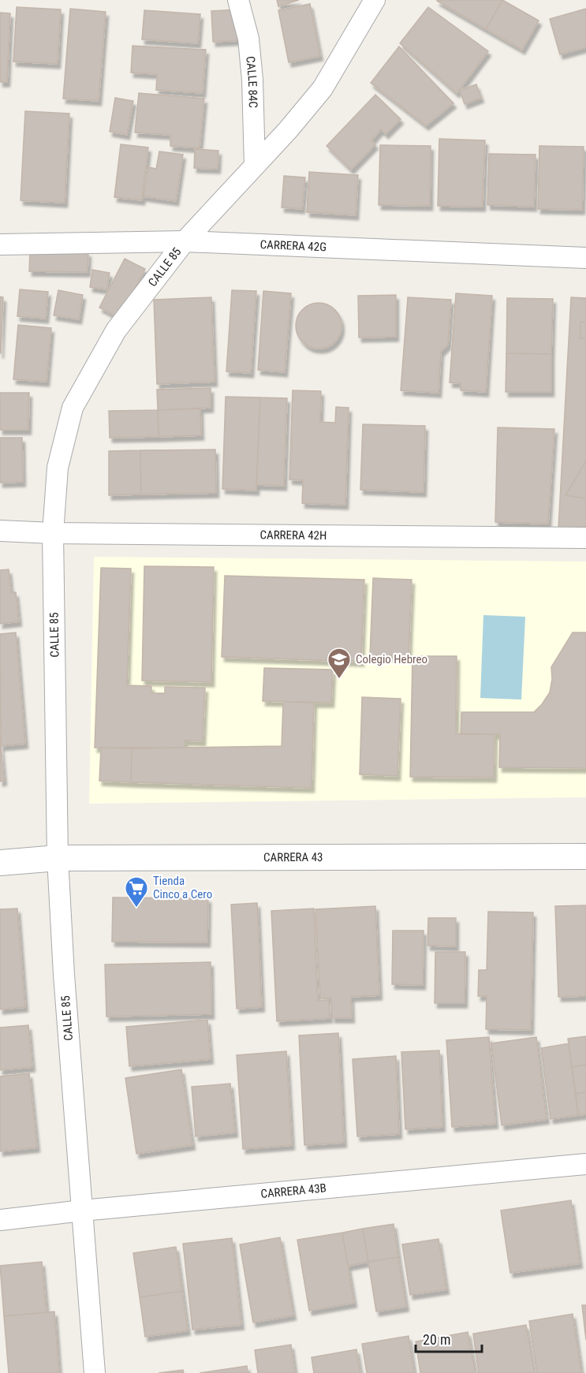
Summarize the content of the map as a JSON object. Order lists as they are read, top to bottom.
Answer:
{
  "streets": {
    "street": [
      "CALLE 84C",
      "CARRERA 42G",
      "CALLE 85",
      "CARRERA 42H",
      "CARRERA 43",
      "CARRERA 43B"
    ]
  },
  "crossings": [
    ["CALLE 84C", "CALLE 85"],
    ["CARRERA 42G", "CALLE 85"],
    ["CALLE 85", "CARRERA 42H"],
    ["CALLE 85", "CARRERA 43"],
    ["CALLE 85", "CARRERA 43B"]
  ],
  "places": {
    "school or university": ["Colegio Hebreo"],
    "supermarket": ["Tienda Cinco a Cero"]
  },
  "scale_bar": "20 m"
}
